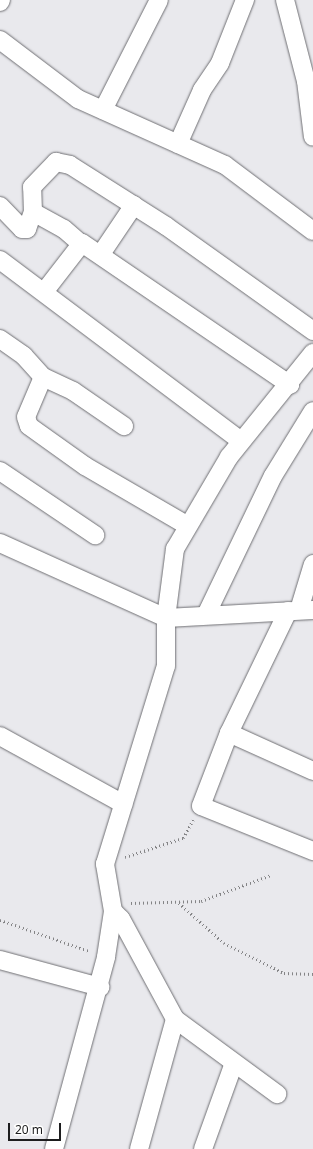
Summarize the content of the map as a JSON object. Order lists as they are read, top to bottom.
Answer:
{
  "scale_bar": "20 m"
}
